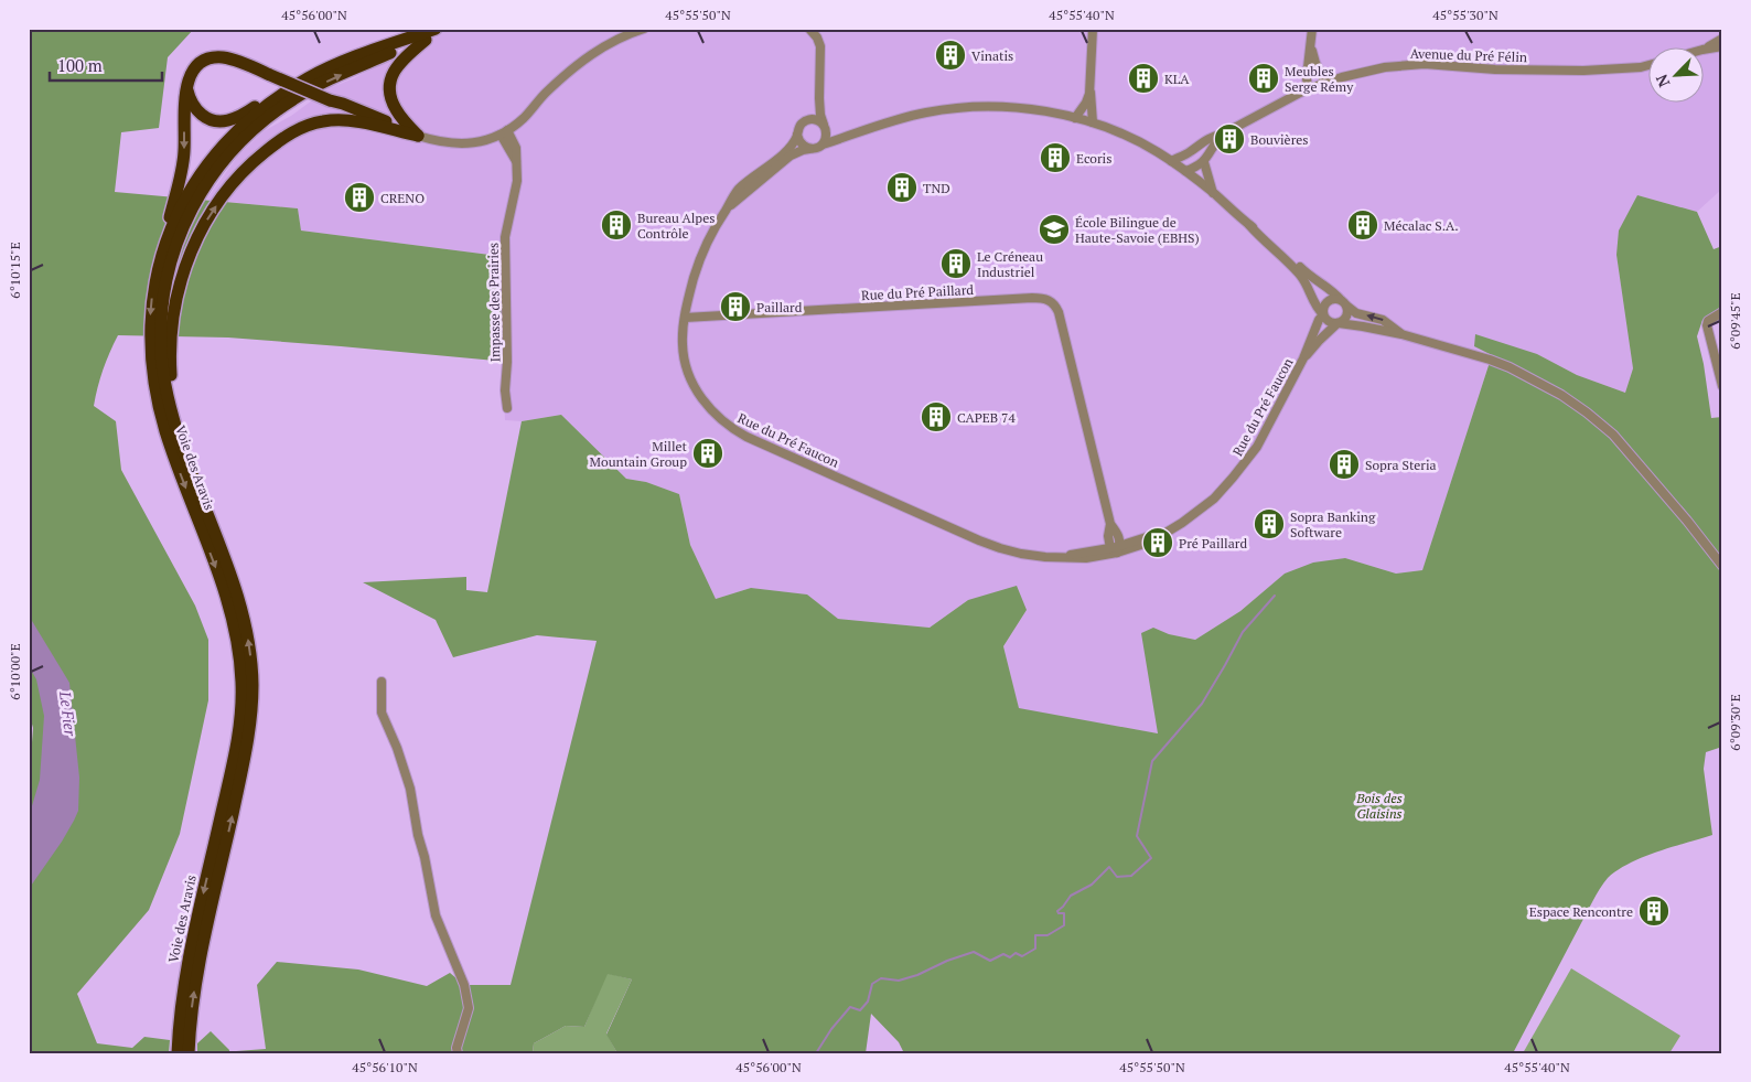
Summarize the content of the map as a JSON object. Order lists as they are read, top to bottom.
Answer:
{
  "streets": {
    "highway": ["Voie des Aravis"],
    "street": [
      "Avenue du Pré Félin",
      "Rue du Pré Paillard",
      "Impasse des Prairies",
      "Rue du Pré Faucon"
    ]
  },
  "crossings": [
    ["Rue du Pré Paillard", "Rue du Pré Faucon"]
  ],
  "water": ["Le Fier"],
  "parks": ["Bois des Glaisins"],
  "places": {
    "building": [
      "Vinatis",
      "KLA",
      "Meubles Serge Rémy",
      "Bouvières",
      "Ecoris",
      "TND",
      "CRENO",
      "Bureau Alpes Contrôle",
      "Mécalac S.A.",
      "Le Créneau Industriel",
      "Paillard",
      "CAPEB 74",
      "Millet Mountain Group",
      "Sopra Steria",
      "Sopra Banking Software",
      "Pré Paillard",
      "Espace Rencontre"
    ],
    "school or university": ["École Bilingue de Haute-Savoie (EBHS)"]
  },
  "scale_bar": "100 m",
  "north": "bottom left",
  "coordinates": [
    "45°56'00\"N",
    "45°55'50\"N",
    "45°55'40\"N",
    "45°55'30\"N",
    "6°10'15\"E",
    "6°09'45\"E",
    "6°10'00\"E",
    "6°09'30\"E",
    "45°56'10\"N"
  ]
}
